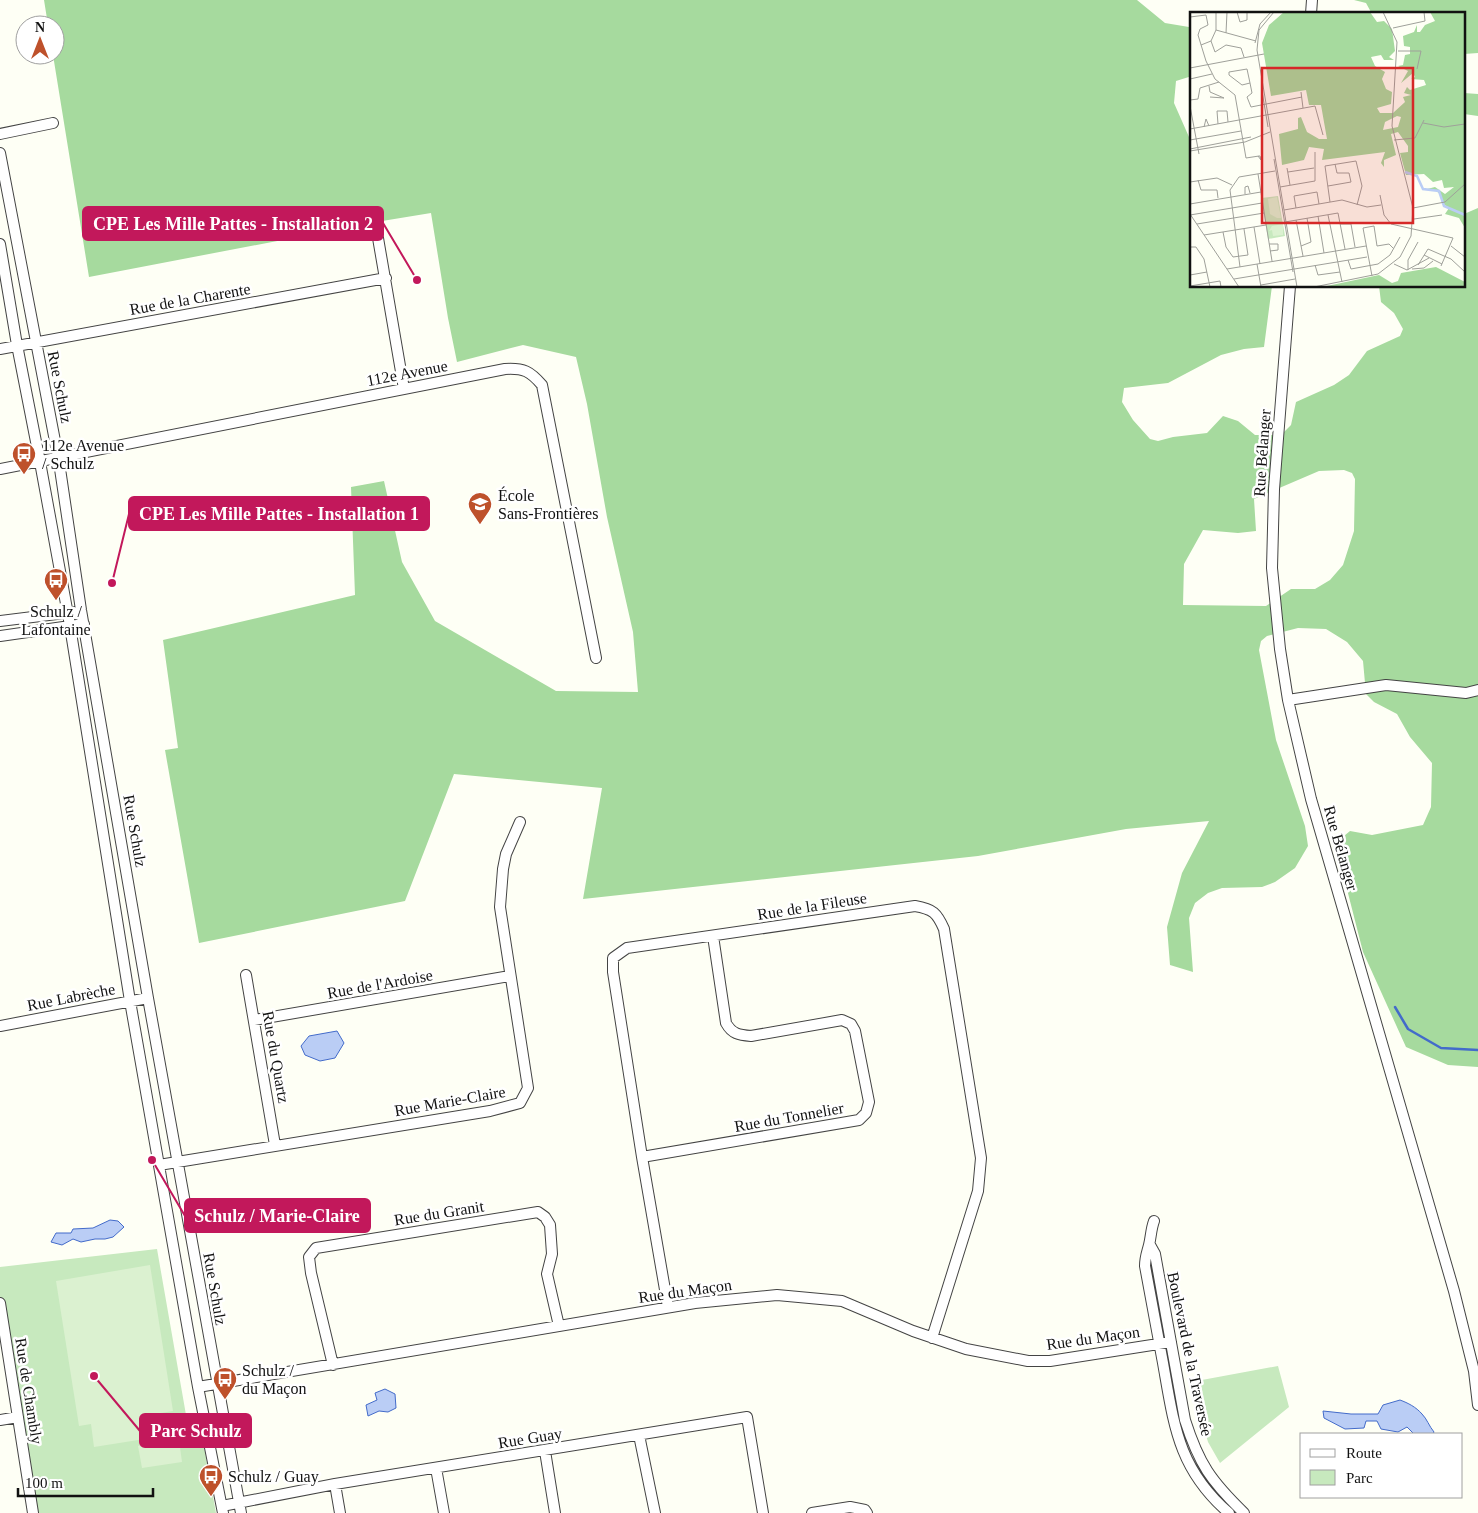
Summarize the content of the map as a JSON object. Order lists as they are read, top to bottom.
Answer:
{
  "streets": {
    "street": [
      "Rue de la Charente",
      "112e Avenue",
      "Rue Schulz",
      "Rue Bélanger",
      "Rue de la Fileuse",
      "Rue de l'Ardoise",
      "Rue Labrèche",
      "Rue du Quartz",
      "Rue Marie-Claire",
      "Rue du Tonnelier",
      "Rue du Granit",
      "Rue du Maçon",
      "Boulevard de la Traversée",
      "Rue de Chambly",
      "Rue Guay"
    ]
  },
  "crossings": [
    ["Rue de la Charente", "Rue Schulz"],
    ["112e Avenue", "Rue Schulz"],
    ["Rue Schulz", "Rue Labrèche"],
    ["Rue Schulz", "Rue Marie-Claire"],
    ["Rue Schulz", "Rue du Maçon"],
    ["Rue Schulz", "Rue Guay"],
    ["Rue de la Fileuse", "Rue du Tonnelier"],
    ["Rue de la Fileuse", "Rue du Maçon"],
    ["Rue de l'Ardoise", "Rue du Quartz"],
    ["Rue de l'Ardoise", "Rue Marie-Claire"],
    ["Rue du Quartz", "Rue Marie-Claire"],
    ["Rue du Granit", "Rue du Maçon"],
    ["Rue du Maçon", "Boulevard de la Traversée"]
  ],
  "places": {
    "other": [
      "CPE Les Mille Pattes - Installation 2",
      "CPE Les Mille Pattes - Installation 1",
      "Schulz / Marie-Claire",
      "Parc Schulz"
    ],
    "bus stop": [
      "112e Avenue / Schulz",
      "Schulz / Lafontaine",
      "Schulz / du Maçon",
      "Schulz / Guay"
    ],
    "school or university": ["École Sans-Frontières"]
  },
  "legend": ["Route", "Parc"],
  "scale_bar": "100 m",
  "north": "top"
}
